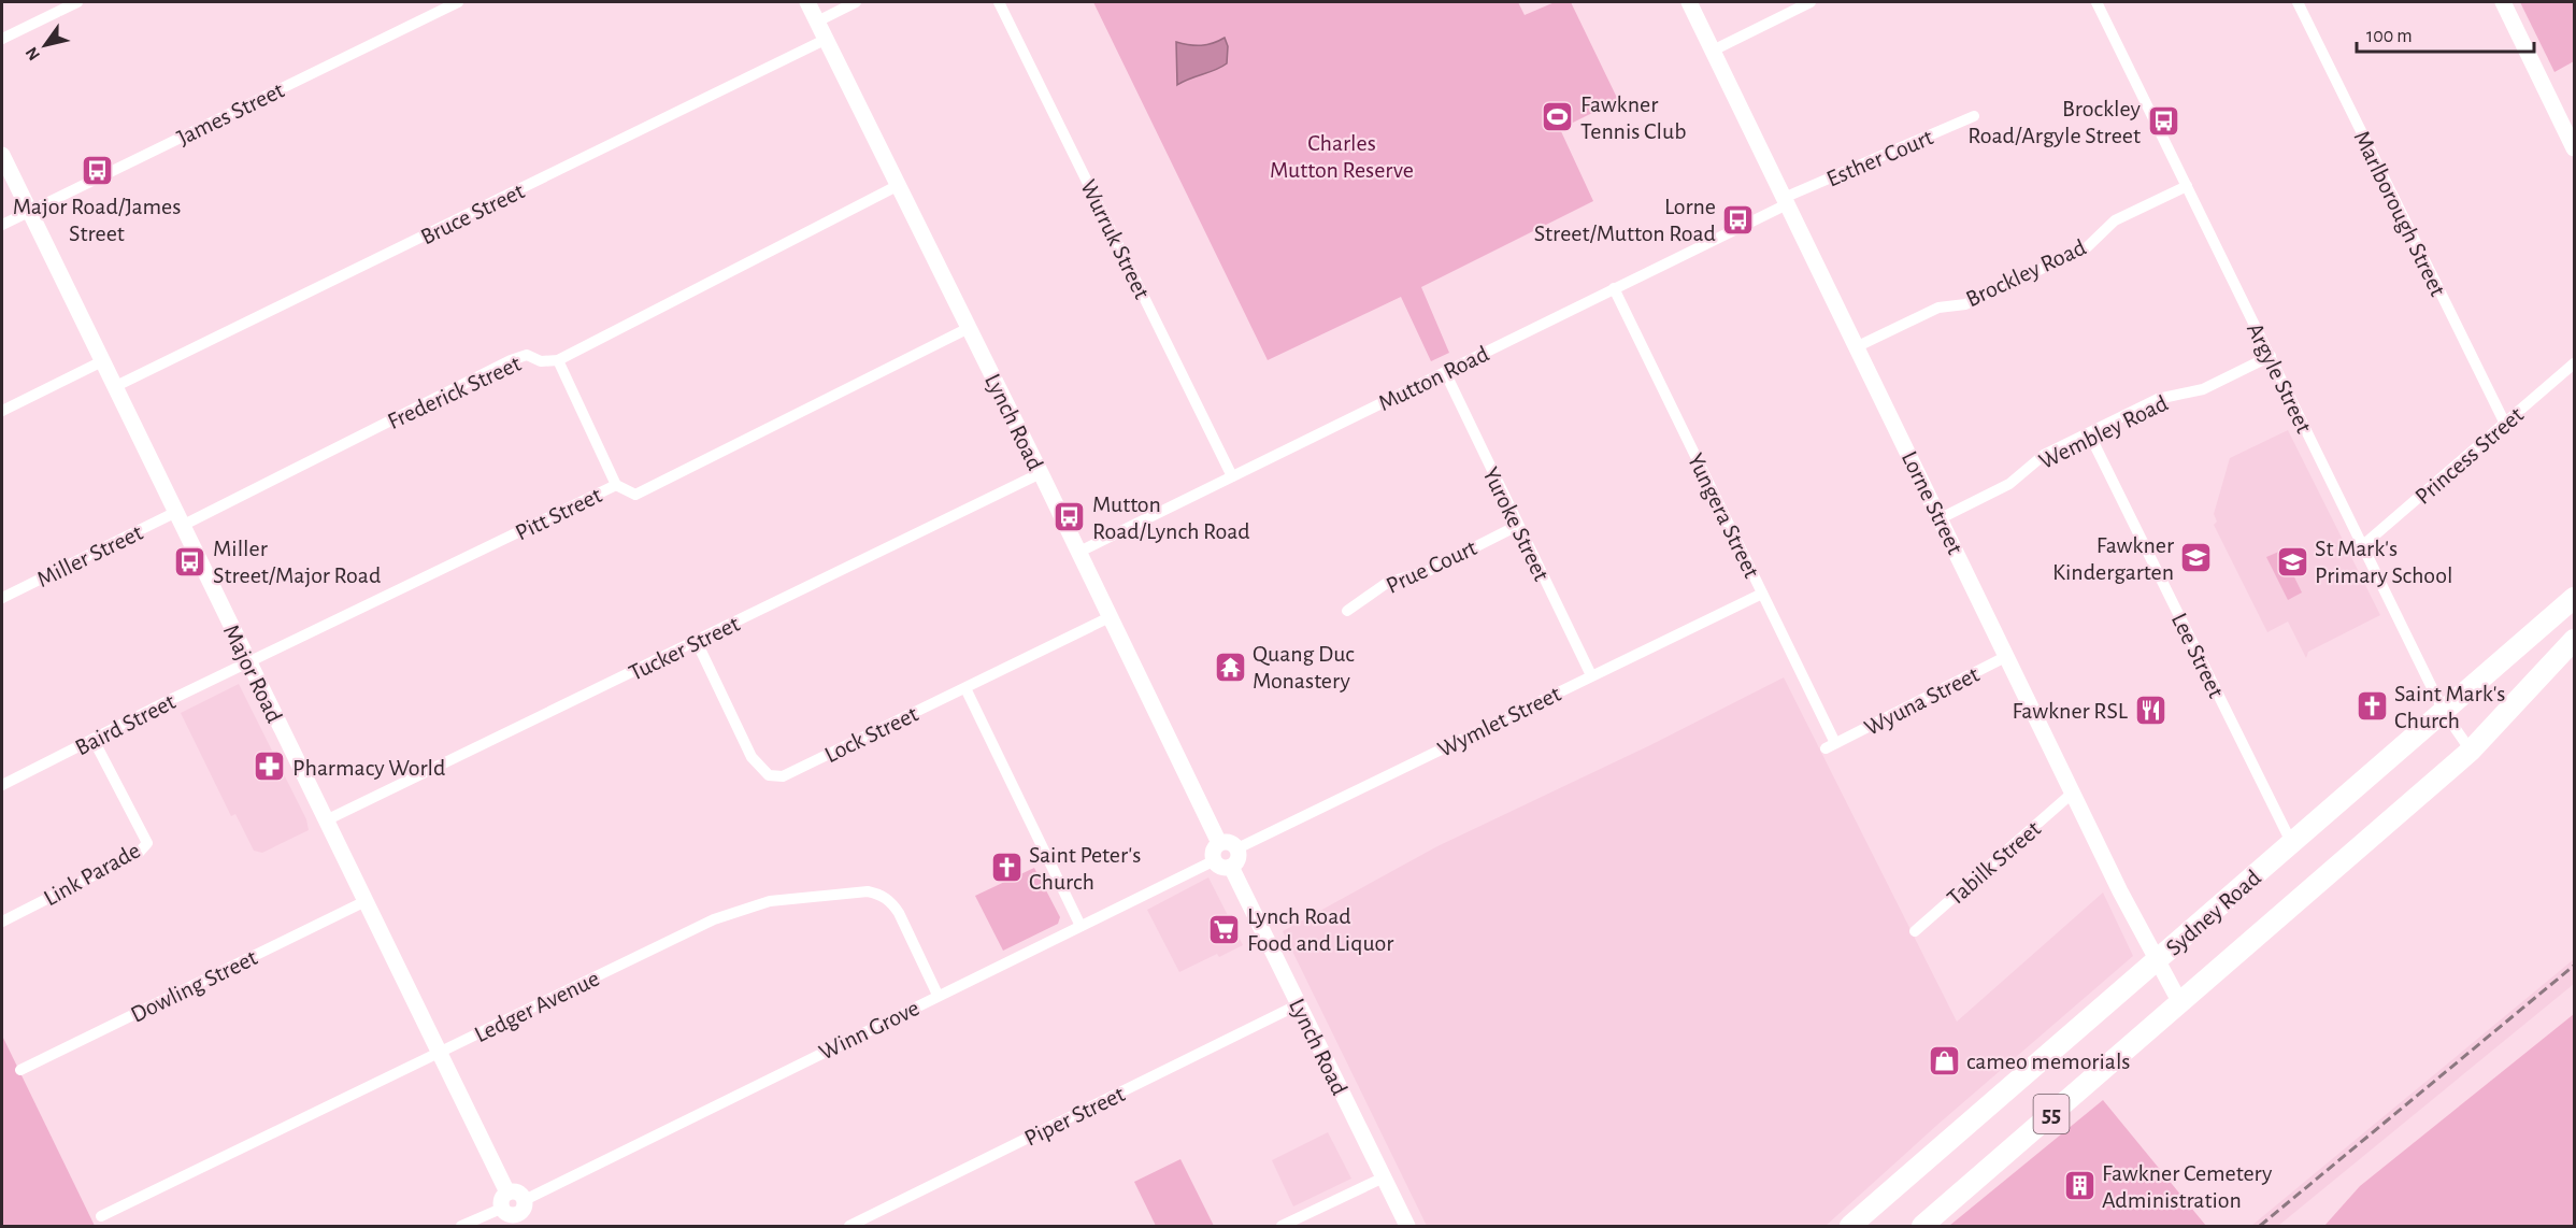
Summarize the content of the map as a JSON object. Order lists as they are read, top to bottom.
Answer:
{
  "streets": {
    "highway": ["Sydney Road", "55"],
    "street": [
      "James Street",
      "Esther Court",
      "Bruce Street",
      "Marlborough Street",
      "Wurruk Street",
      "Brockley Road",
      "Mutton Road",
      "Argyle Street",
      "Frederick Street",
      "Lynch Road",
      "Wembley Road",
      "Princess Street",
      "Lorne Street",
      "Pitt Street",
      "Yungera Street",
      "Yuroke Street",
      "Miller Street",
      "Prue Court",
      "Tucker Street",
      "Lee Street",
      "Major Road",
      "Wyuna Street",
      "Wymlet Street",
      "Baird Street",
      "Lock Street",
      "Tabilk Street",
      "Link Parade",
      "Dowling Street",
      "Ledger Avenue",
      "Winn Grove",
      "Piper Street"
    ]
  },
  "crossings": [
    ["James Street", "Major Road"],
    ["Esther Court", "Mutton Road"],
    ["Esther Court", "Lorne Street"],
    ["Bruce Street", "Lynch Road"],
    ["Bruce Street", "Major Road"],
    ["Marlborough Street", "Princess Street"],
    ["Wurruk Street", "Mutton Road"],
    ["Brockley Road", "Argyle Street"],
    ["Brockley Road", "Lorne Street"],
    ["Mutton Road", "Lynch Road"],
    ["Mutton Road", "Lorne Street"],
    ["Mutton Road", "Yungera Street"],
    ["Mutton Road", "Yuroke Street"],
    ["Argyle Street", "Wembley Road"],
    ["Argyle Street", "Princess Street"],
    ["Argyle Street", "Sydney Road"],
    ["Frederick Street", "Lynch Road"],
    ["Frederick Street", "Miller Street"],
    ["Frederick Street", "Major Road"],
    ["Lynch Road", "Pitt Street"],
    ["Lynch Road", "Tucker Street"],
    ["Lynch Road", "Wymlet Street"],
    ["Lynch Road", "Lock Street"],
    ["Lynch Road", "Winn Grove"],
    ["Lynch Road", "Piper Street"],
    ["Wembley Road", "Lorne Street"],
    ["Wembley Road", "Lee Street"],
    ["Lorne Street", "Wyuna Street"],
    ["Lorne Street", "Tabilk Street"],
    ["Lorne Street", "Sydney Road"],
    ["Pitt Street", "Major Road"],
    ["Pitt Street", "Baird Street"],
    ["Yungera Street", "Wyuna Street"],
    ["Yungera Street", "Wymlet Street"],
    ["Yuroke Street", "Prue Court"],
    ["Yuroke Street", "Wymlet Street"],
    ["Miller Street", "Major Road"],
    ["Tucker Street", "Major Road"],
    ["Tucker Street", "Lock Street"],
    ["Lee Street", "Sydney Road"],
    ["Major Road", "Baird Street"],
    ["Major Road", "Dowling Street"],
    ["Major Road", "Ledger Avenue"],
    ["Wymlet Street", "Winn Grove"],
    ["Baird Street", "Link Parade"],
    ["Ledger Avenue", "Winn Grove"]
  ],
  "parks": ["Charles Mutton Reserve"],
  "places": {
    "sports": ["Fawkner Tennis Club"],
    "bus stop": [
      "Brockley Road/Argyle Street",
      "Major Road/James Street",
      "Lorne Street/Mutton Road",
      "Mutton Road/Lynch Road",
      "Miller Street/Major Road"
    ],
    "school or university": ["Fawkner Kindergarten", "St Mark's Primary School"],
    "temple": ["Quang Duc Monastery"],
    "church": ["Saint Mark's Church", "Saint Peter's Church"],
    "restaurant": ["Fawkner RSL"],
    "pharmacy": ["Pharmacy World"],
    "supermarket": ["Lynch Road Food and Liquor"],
    "shop": ["cameo memorials"],
    "building": ["Fawkner Cemetery Administration"]
  },
  "scale_bar": "100 m",
  "north": "bottom left"
}
